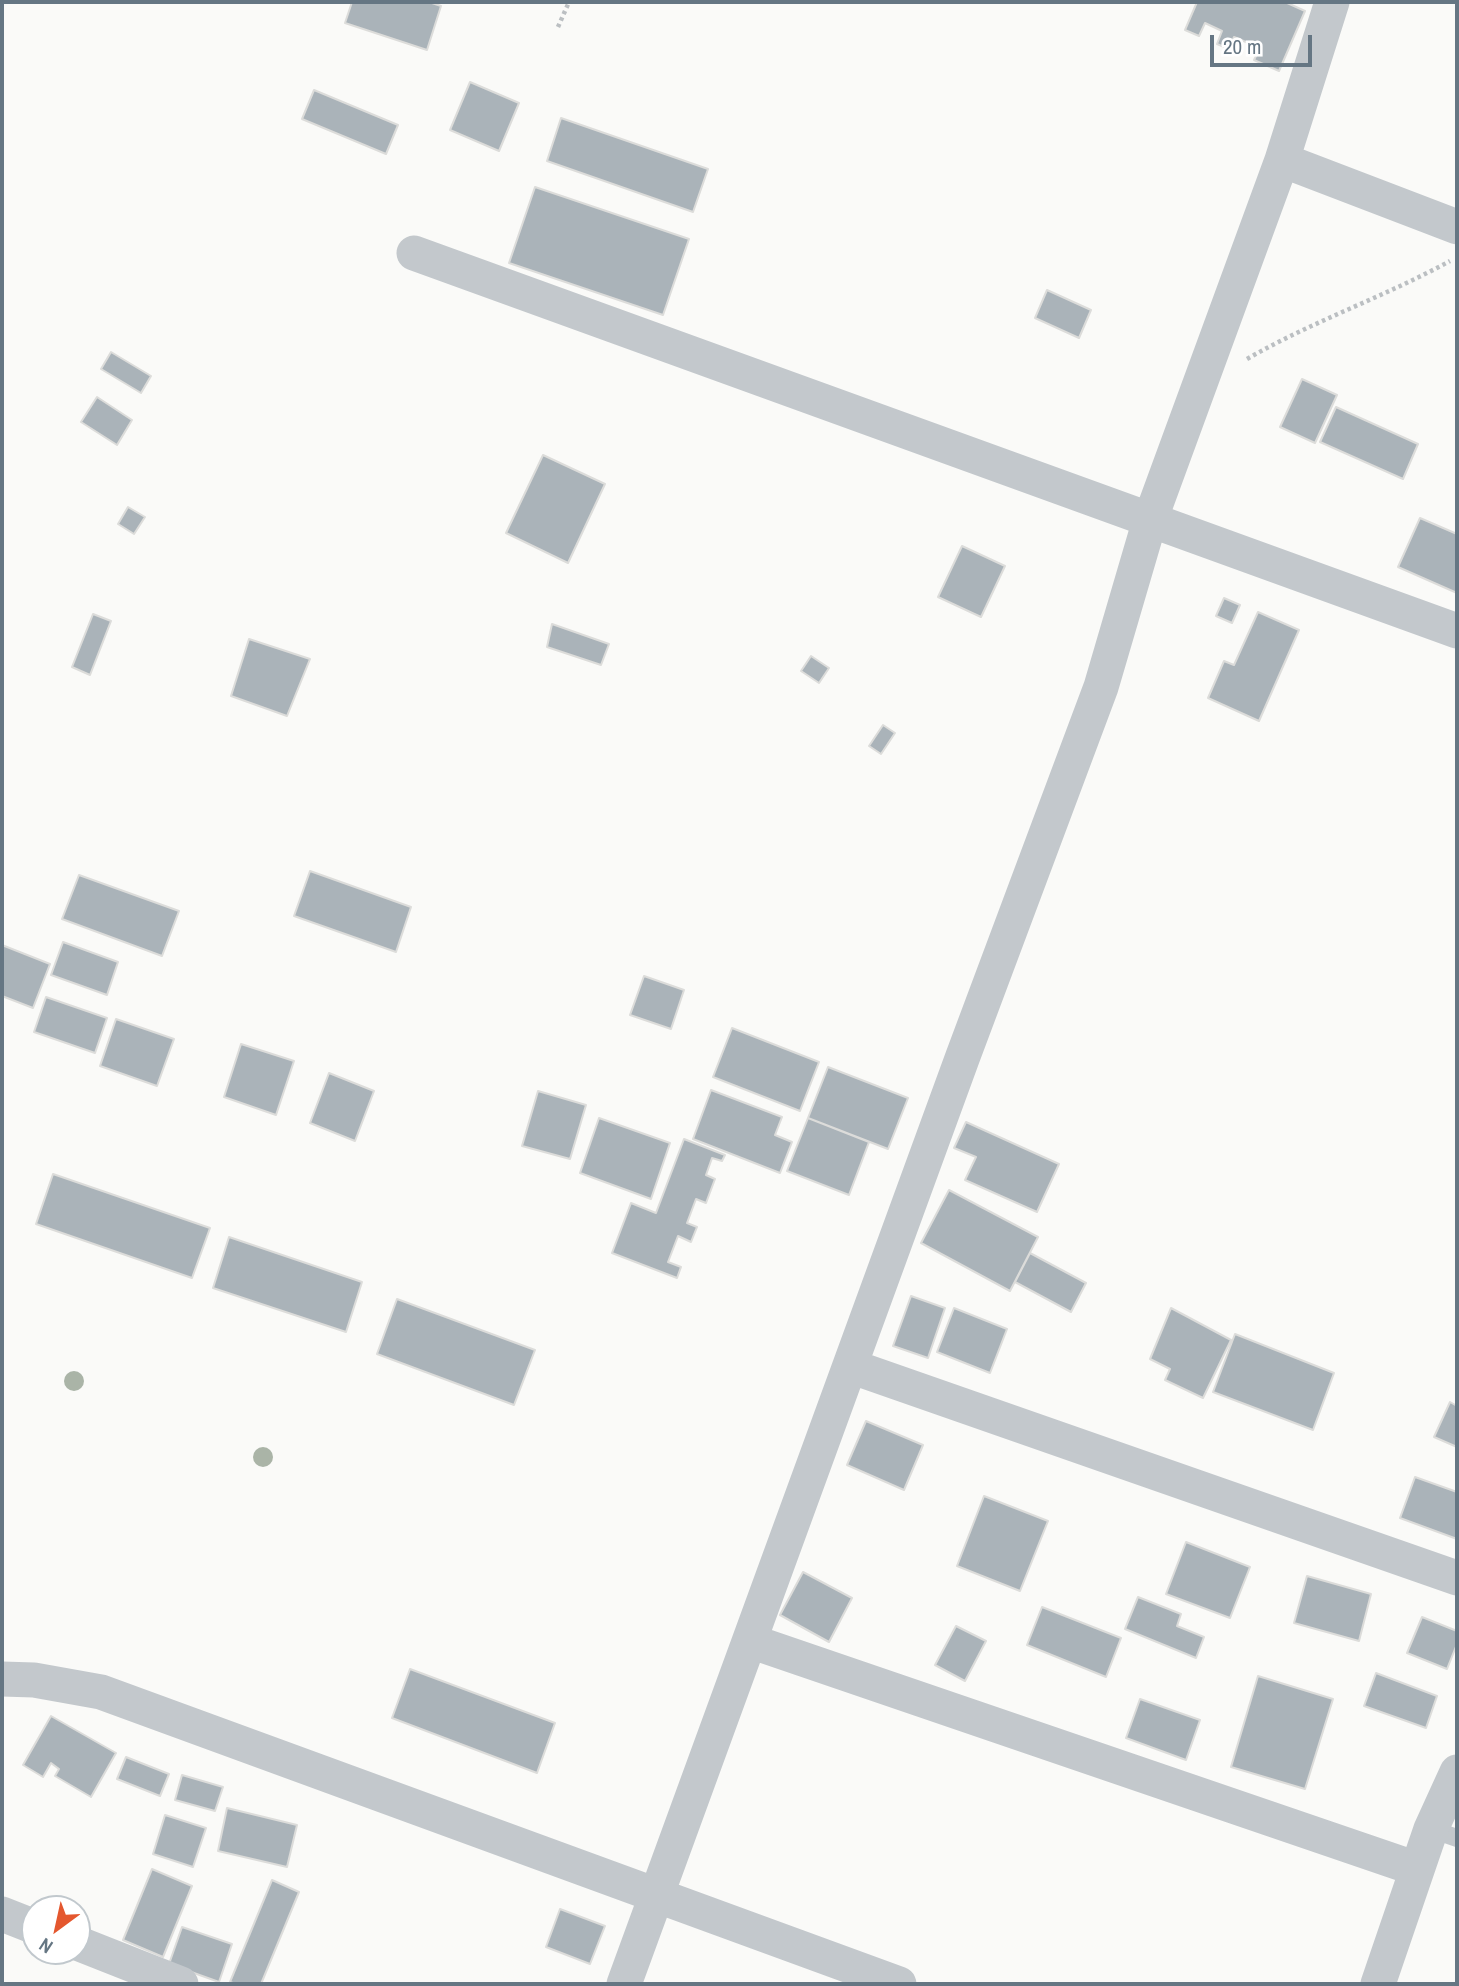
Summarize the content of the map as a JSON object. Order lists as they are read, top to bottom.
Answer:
{
  "scale_bar": "20 m",
  "north": "bottom left"
}
